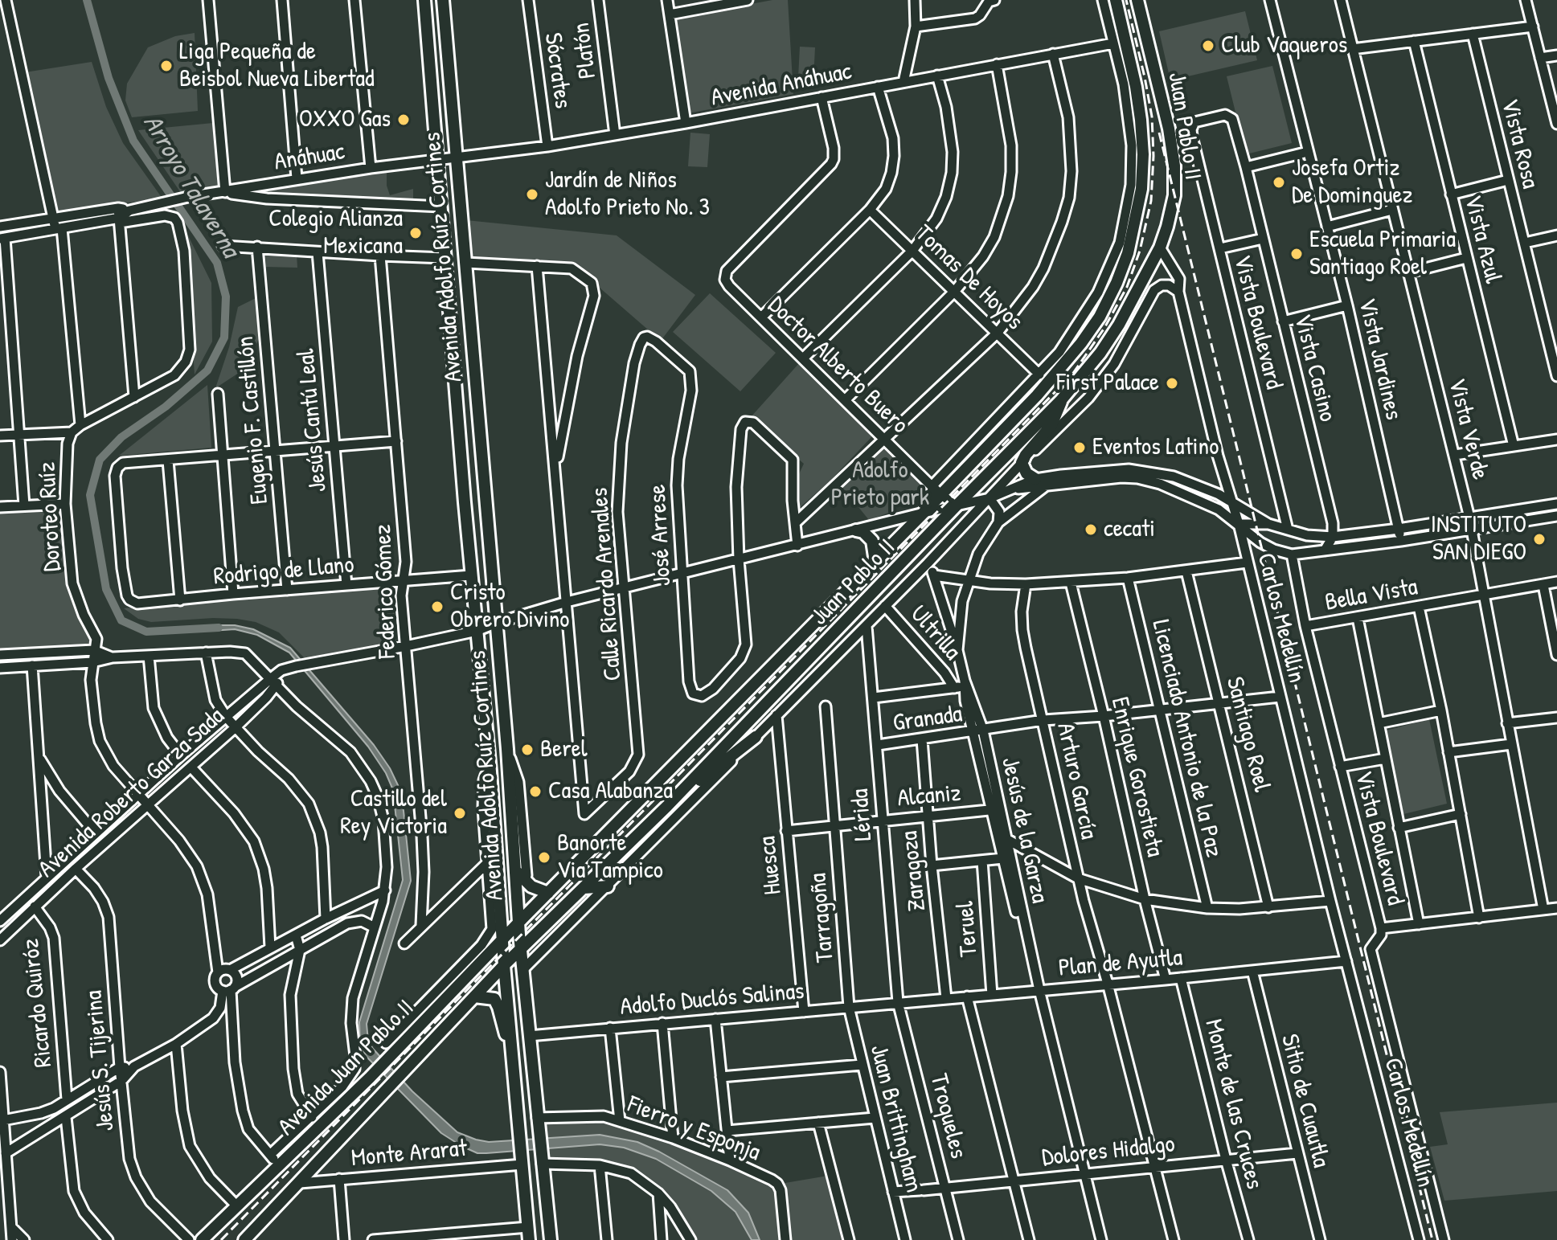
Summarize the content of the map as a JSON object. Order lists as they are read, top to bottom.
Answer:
{
  "streets": {
    "main road": ["Juan Pablo II", "Avenida Adolfo Ruíz Cortines", "Avenida Juan Pablo II"],
    "street": [
      "Platón",
      "Sócrates",
      "Avenida Anáhuac",
      "Vista Rosa",
      "Anáhuac",
      "Vista Azul",
      "Tomas De Hoyos",
      "Vista Boulevard",
      "Vista Jardines",
      "Doctor Alberto Buero",
      "Vista Casino",
      "Eugenio F. Castillón",
      "Jesús Cantú Leal",
      "Vista Verde",
      "Doroteo Ruíz",
      "José Arrese",
      "Rodrigo de Llano",
      "Calle Ricardo Arenales",
      "Federico Gómez",
      "Bella Vista",
      "Carlos Medellín",
      "Ultrilla",
      "Granada",
      "Santiago Roel",
      "Licenciado Antonio de la Paz",
      "Enrique Gorostieta",
      "Arturo García",
      "Avenida Roberto Garza Sada",
      "Alcaniz",
      "Lérida",
      "Jesús de la Garza",
      "Huesca",
      "Zaragoza",
      "Tarragoña",
      "Teruel",
      "Plan de Ayutla",
      "Adolfo Duclós Salinas",
      "Ricardo Quiróz",
      "Jesús S. Tijerina",
      "Sitio de Cuautla",
      "Monte de las Cruces",
      "Troqueles",
      "Juan Brittingham",
      "Fierro y Esponja",
      "Dolores Hidalgo",
      "Monte Ararat"
    ]
  },
  "crossings": [
    ["Platón", "Avenida Anáhuac"],
    ["Sócrates", "Avenida Anáhuac"],
    ["Avenida Anáhuac", "Anáhuac"],
    ["Avenida Anáhuac", "Avenida Adolfo Ruíz Cortines"],
    ["Avenida Anáhuac", "Doctor Alberto Buero"],
    ["Juan Pablo II", "Avenida Adolfo Ruíz Cortines"],
    ["Juan Pablo II", "Doctor Alberto Buero"],
    ["Juan Pablo II", "Carlos Medellín"],
    ["Juan Pablo II", "Avenida Roberto Garza Sada"],
    ["Juan Pablo II", "Avenida Juan Pablo II"],
    ["Anáhuac", "Avenida Adolfo Ruíz Cortines"],
    ["Anáhuac", "Doroteo Ruíz"],
    ["Avenida Adolfo Ruíz Cortines", "Rodrigo de Llano"],
    ["Avenida Adolfo Ruíz Cortines", "Avenida Roberto Garza Sada"],
    ["Avenida Adolfo Ruíz Cortines", "Adolfo Duclós Salinas"],
    ["Avenida Adolfo Ruíz Cortines", "Avenida Juan Pablo II"],
    ["Avenida Adolfo Ruíz Cortines", "Fierro y Esponja"],
    ["Avenida Adolfo Ruíz Cortines", "Monte Ararat"],
    ["Vista Boulevard", "Vista Casino"],
    ["Vista Boulevard", "Bella Vista"],
    ["Doctor Alberto Buero", "Avenida Roberto Garza Sada"],
    ["Eugenio F. Castillón", "Rodrigo de Llano"],
    ["Jesús Cantú Leal", "Rodrigo de Llano"],
    ["Vista Verde", "Bella Vista"],
    ["José Arrese", "Calle Ricardo Arenales"],
    ["José Arrese", "Avenida Roberto Garza Sada"],
    ["Rodrigo de Llano", "Federico Gómez"],
    ["Calle Ricardo Arenales", "Avenida Roberto Garza Sada"],
    ["Federico Gómez", "Avenida Roberto Garza Sada"],
    ["Carlos Medellín", "Granada"],
    ["Carlos Medellín", "Plan de Ayutla"],
    ["Ultrilla", "Jesús de la Garza"],
    ["Granada", "Santiago Roel"],
    ["Granada", "Licenciado Antonio de la Paz"],
    ["Granada", "Enrique Gorostieta"],
    ["Granada", "Arturo García"],
    ["Granada", "Lérida"],
    ["Granada", "Jesús de la Garza"],
    ["Granada", "Zaragoza"],
    ["Enrique Gorostieta", "Plan de Ayutla"],
    ["Arturo García", "Plan de Ayutla"],
    ["Arturo García", "Dolores Hidalgo"],
    ["Avenida Roberto Garza Sada", "Ricardo Quiróz"],
    ["Avenida Roberto Garza Sada", "Jesús S. Tijerina"],
    ["Alcaniz", "Lérida"],
    ["Alcaniz", "Jesús de la Garza"],
    ["Alcaniz", "Huesca"],
    ["Alcaniz", "Zaragoza"],
    ["Alcaniz", "Tarragoña"],
    ["Lérida", "Plan de Ayutla"],
    ["Lérida", "Adolfo Duclós Salinas"],
    ["Lérida", "Troqueles"],
    ["Jesús de la Garza", "Plan de Ayutla"],
    ["Huesca", "Adolfo Duclós Salinas"],
    ["Zaragoza", "Plan de Ayutla"],
    ["Tarragoña", "Adolfo Duclós Salinas"],
    ["Tarragoña", "Juan Brittingham"],
    ["Teruel", "Plan de Ayutla"],
    ["Plan de Ayutla", "Adolfo Duclós Salinas"],
    ["Plan de Ayutla", "Sitio de Cuautla"],
    ["Plan de Ayutla", "Monte de las Cruces"],
    ["Plan de Ayutla", "Troqueles"],
    ["Adolfo Duclós Salinas", "Troqueles"],
    ["Adolfo Duclós Salinas", "Juan Brittingham"],
    ["Avenida Juan Pablo II", "Monte Ararat"],
    ["Sitio de Cuautla", "Dolores Hidalgo"],
    ["Monte de las Cruces", "Dolores Hidalgo"],
    ["Troqueles", "Dolores Hidalgo"],
    ["Juan Brittingham", "Dolores Hidalgo"]
  ],
  "water": ["Arroyo Talaverna"],
  "parks": ["Adolfo Prieto park"],
  "places": [
    "Club Vaqueros",
    "Liga Pequeña de Beisbol Nueva Libertad",
    "OXXO Gas",
    "Josefa Ortiz De Dominguez",
    "Jardín de Niños Adolfo Prieto No. 3",
    "Colegio Alianza Mexicana",
    "Escuela Primaria Santiago Roel",
    "First Palace",
    "Eventos Latino",
    "cecati",
    "INSTITUTO SAN DIEGO",
    "Cristo Obrero Divino",
    "Berel",
    "Casa Alabanza",
    "Castillo del Rey Victoria",
    "Banorte Via Tampico"
  ]
}
